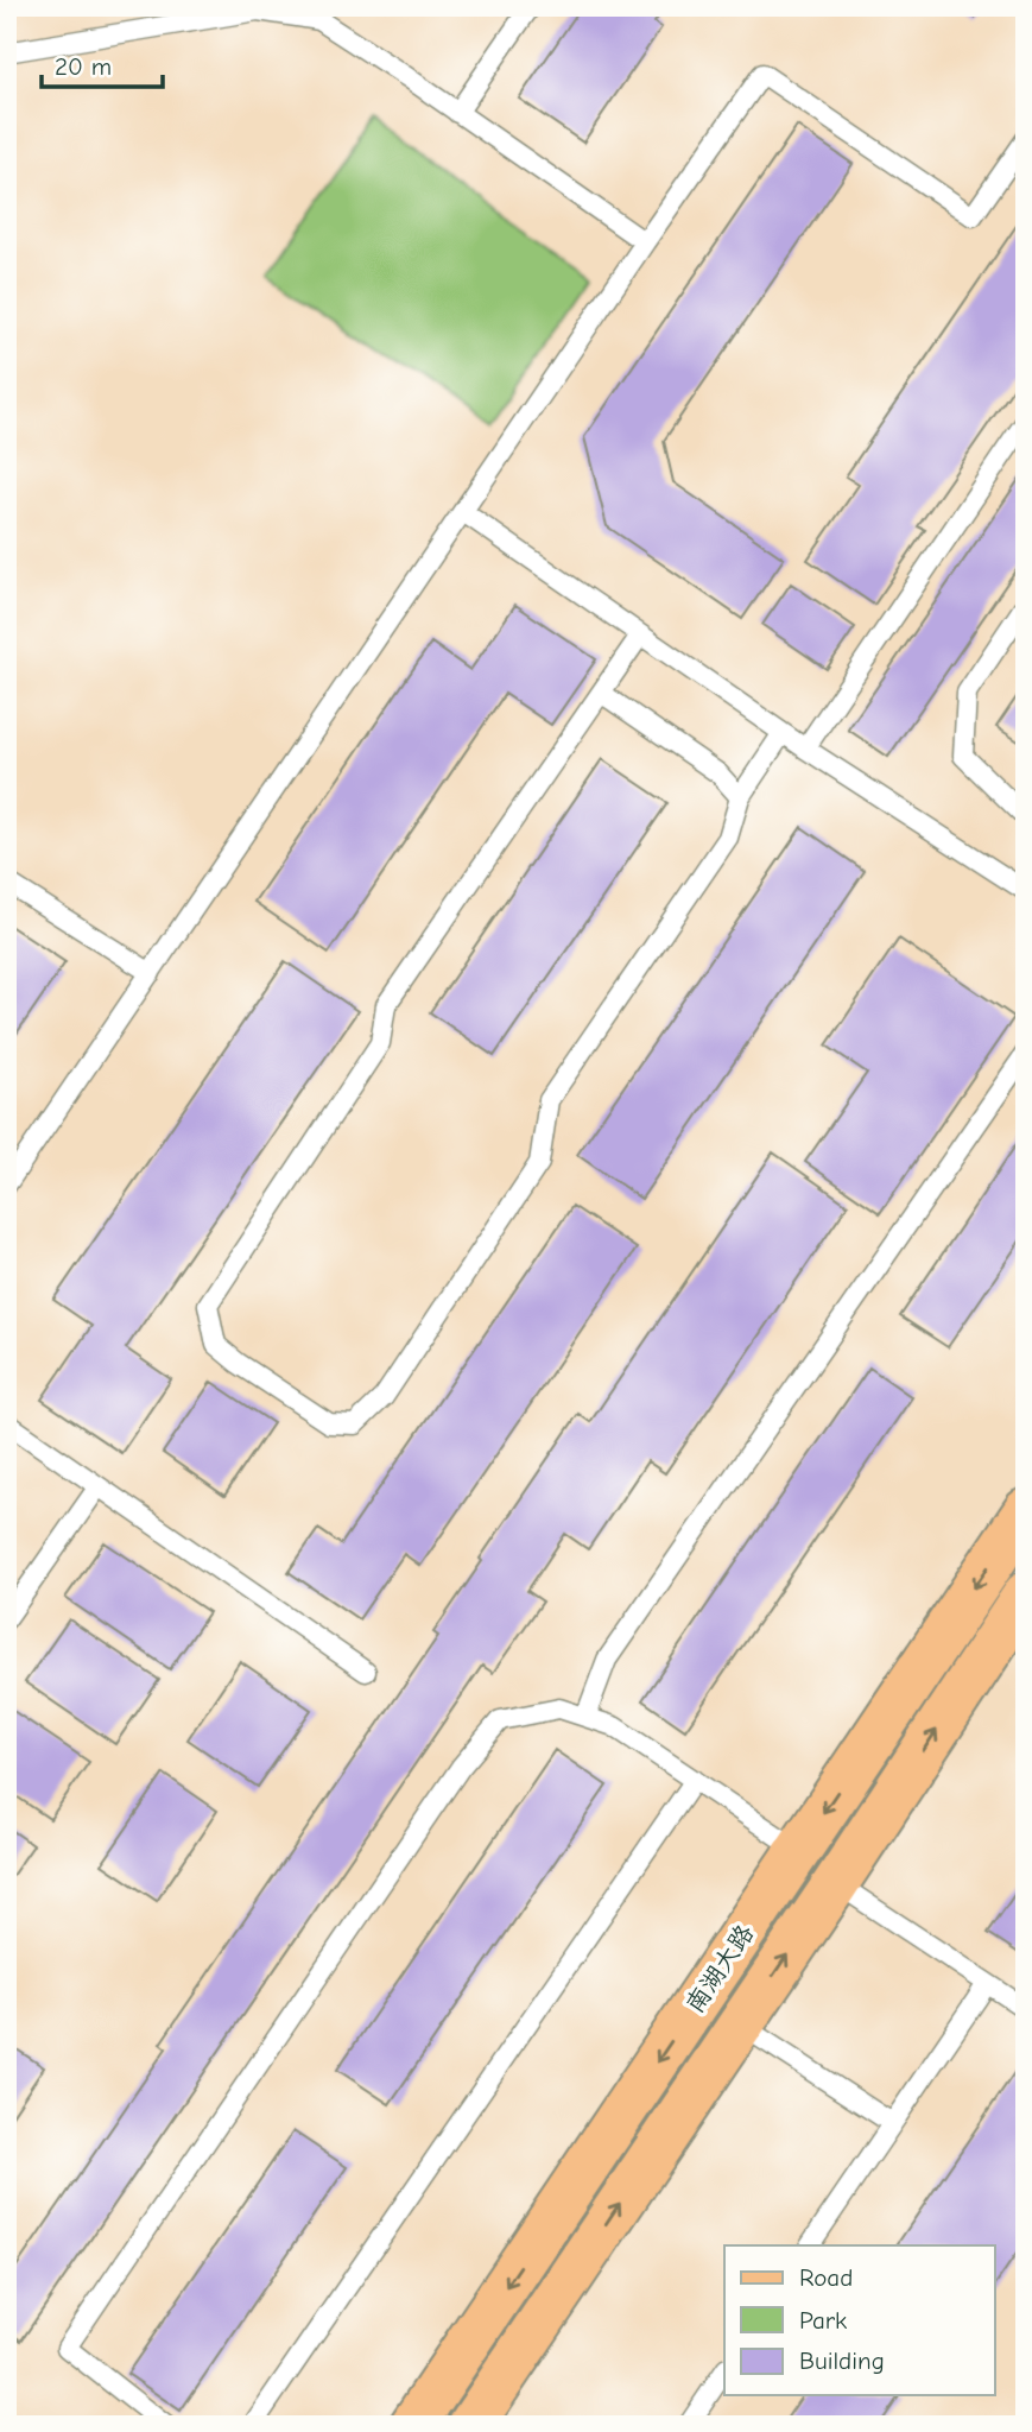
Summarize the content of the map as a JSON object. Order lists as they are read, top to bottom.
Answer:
{
  "streets": {
    "main road": ["南湖大路"]
  },
  "legend": ["Road", "Park", "Building"],
  "scale_bar": "20 m"
}
